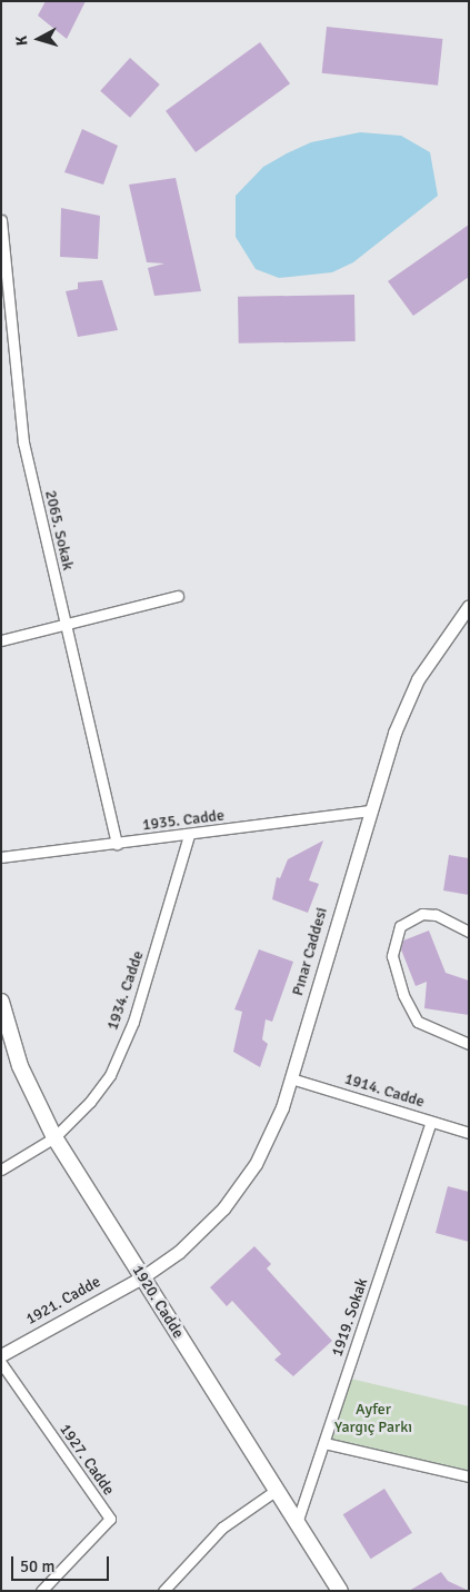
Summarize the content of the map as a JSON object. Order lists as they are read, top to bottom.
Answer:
{
  "streets": {
    "main road": ["1920. Cadde"],
    "street": [
      "2065. Sokak",
      "1935. Cadde",
      "Pınar Caddesi",
      "1934. Cadde",
      "1914. Cadde",
      "1921. Cadde",
      "1919. Sokak",
      "1927. Cadde"
    ]
  },
  "crossings": [
    ["2065. Sokak", "1935. Cadde"],
    ["1935. Cadde", "Pınar Caddesi"],
    ["1935. Cadde", "1934. Cadde"],
    ["Pınar Caddesi", "1914. Cadde"],
    ["Pınar Caddesi", "1921. Cadde"],
    ["Pınar Caddesi", "1920. Cadde"],
    ["1934. Cadde", "1920. Cadde"],
    ["1914. Cadde", "1919. Sokak"],
    ["1921. Cadde", "1920. Cadde"],
    ["1920. Cadde", "1919. Sokak"]
  ],
  "parks": ["Ayfer Yargıç Parkı"],
  "scale_bar": "50 m",
  "north": "left"
}
